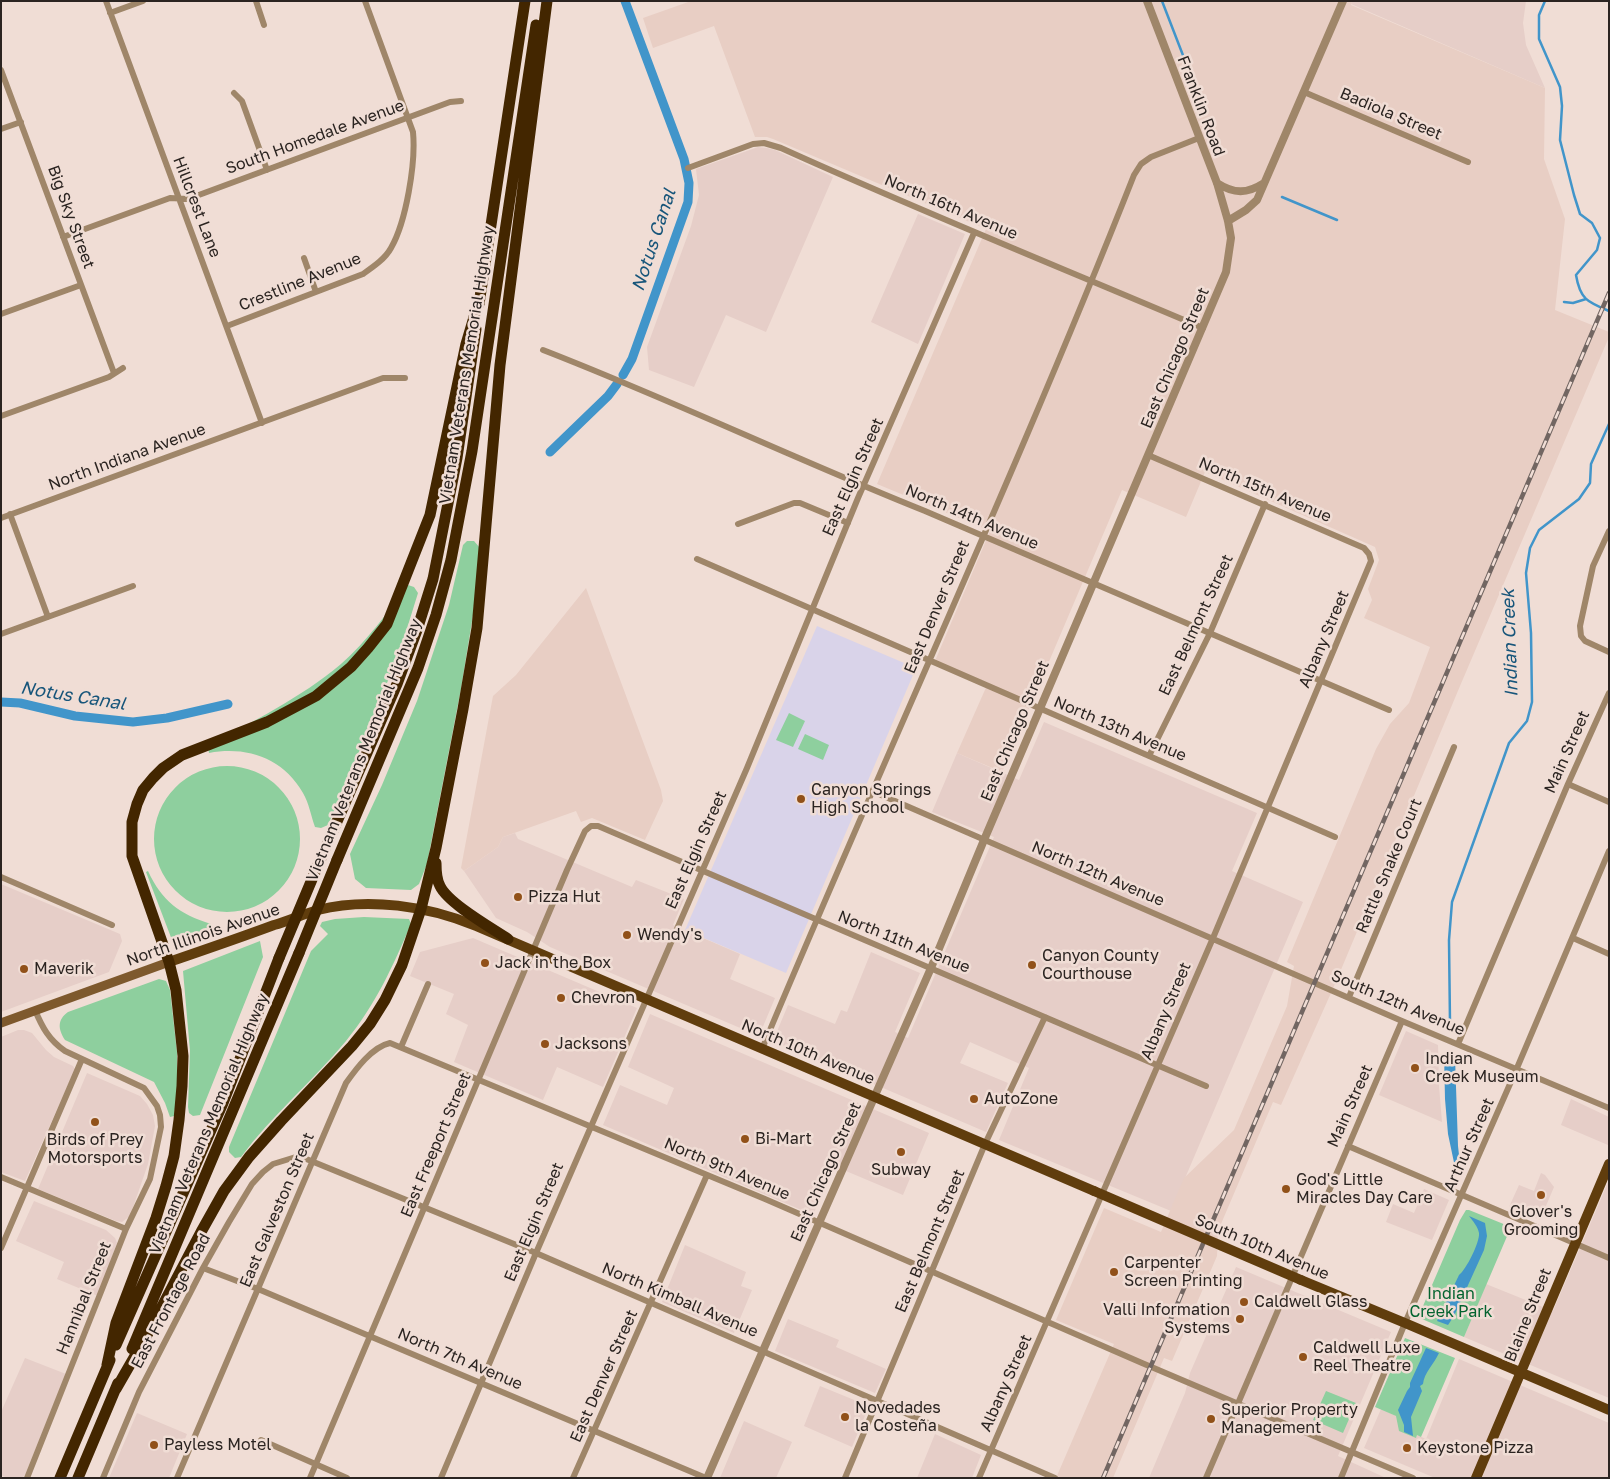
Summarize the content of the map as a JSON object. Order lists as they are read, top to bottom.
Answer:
{
  "streets": {
    "highway": ["Vietnam Veterans Memorial Highway"],
    "main road": [
      "North Illinois Avenue",
      "North 10th Avenue",
      "South 10th Avenue",
      "Blaine Street"
    ],
    "street": [
      "Franklin Road",
      "Badiola Street",
      "South Homedale Avenue",
      "Hillcrest Lane",
      "North 16th Avenue",
      "Big Sky Street",
      "Crestline Avenue",
      "East Chicago Street",
      "North Indiana Avenue",
      "East Elgin Street",
      "North 15th Avenue",
      "North 14th Avenue",
      "East Denver Street",
      "East Belmont Street",
      "Albany Street",
      "North 13th Avenue",
      "Main Street",
      "Rattle Snake Court",
      "North 12th Avenue",
      "North 11th Avenue",
      "South 12th Avenue",
      "East Freeport Street",
      "Arthur Street",
      "North 9th Avenue",
      "East Galveston Street",
      "Hannibal Street",
      "North Kimball Avenue",
      "East Frontage Road",
      "North 7th Avenue"
    ]
  },
  "crossings": [
    ["Franklin Road", "East Chicago Street"],
    ["Franklin Road", "East Denver Street"],
    ["South Homedale Avenue", "Hillcrest Lane"],
    ["South Homedale Avenue", "Big Sky Street"],
    ["South Homedale Avenue", "Crestline Avenue"],
    ["Hillcrest Lane", "Crestline Avenue"],
    ["Hillcrest Lane", "North Indiana Avenue"],
    ["North 16th Avenue", "East Chicago Street"],
    ["North 16th Avenue", "East Elgin Street"],
    ["North 16th Avenue", "East Denver Street"],
    ["East Chicago Street", "North 15th Avenue"],
    ["East Chicago Street", "North 14th Avenue"],
    ["East Chicago Street", "North 13th Avenue"],
    ["East Chicago Street", "North 12th Avenue"],
    ["East Chicago Street", "North 11th Avenue"],
    ["East Chicago Street", "North 10th Avenue"],
    ["East Chicago Street", "North 9th Avenue"],
    ["East Chicago Street", "North Kimball Avenue"],
    ["East Chicago Street", "North 7th Avenue"],
    ["East Elgin Street", "North 14th Avenue"],
    ["East Elgin Street", "North 13th Avenue"],
    ["East Elgin Street", "North 11th Avenue"],
    ["East Elgin Street", "North 10th Avenue"],
    ["East Elgin Street", "North 9th Avenue"],
    ["East Elgin Street", "North Kimball Avenue"],
    ["East Elgin Street", "North 7th Avenue"],
    ["North 15th Avenue", "East Belmont Street"],
    ["North 15th Avenue", "Albany Street"],
    ["North 14th Avenue", "East Denver Street"],
    ["North 14th Avenue", "East Belmont Street"],
    ["North 14th Avenue", "Albany Street"],
    ["East Denver Street", "North 13th Avenue"],
    ["East Denver Street", "North 12th Avenue"],
    ["East Denver Street", "North 11th Avenue"],
    ["East Denver Street", "North 10th Avenue"],
    ["East Denver Street", "North 9th Avenue"],
    ["East Denver Street", "North Kimball Avenue"],
    ["East Denver Street", "North 7th Avenue"],
    ["East Belmont Street", "North 13th Avenue"],
    ["East Belmont Street", "North 11th Avenue"],
    ["East Belmont Street", "North 10th Avenue"],
    ["East Belmont Street", "North 9th Avenue"],
    ["East Belmont Street", "North Kimball Avenue"],
    ["Albany Street", "North 13th Avenue"],
    ["Albany Street", "North 12th Avenue"],
    ["Albany Street", "North 11th Avenue"],
    ["Albany Street", "North 9th Avenue"],
    ["Albany Street", "North Kimball Avenue"],
    ["Main Street", "South 12th Avenue"],
    ["Main Street", "North 9th Avenue"],
    ["Rattle Snake Court", "South 12th Avenue"],
    ["North 12th Avenue", "South 12th Avenue"],
    ["North Illinois Avenue", "North 10th Avenue"],
    ["North 11th Avenue", "East Freeport Street"],
    ["South 12th Avenue", "Arthur Street"],
    ["North 10th Avenue", "East Freeport Street"],
    ["North 10th Avenue", "South 10th Avenue"],
    ["East Freeport Street", "North 9th Avenue"],
    ["East Freeport Street", "North Kimball Avenue"],
    ["East Freeport Street", "North 7th Avenue"],
    ["Arthur Street", "North 9th Avenue"],
    ["Arthur Street", "South 10th Avenue"],
    ["North 9th Avenue", "East Galveston Street"],
    ["East Galveston Street", "North Kimball Avenue"],
    ["East Galveston Street", "North 7th Avenue"],
    ["South 10th Avenue", "Blaine Street"],
    ["North Kimball Avenue", "East Frontage Road"],
    ["East Frontage Road", "North 7th Avenue"]
  ],
  "water": ["Notus Canal", "Indian Creek"],
  "parks": ["Indian Creek Park"],
  "places": [
    "Canyon Springs High School",
    "Pizza Hut",
    "Wendy's",
    "Jack in the Box",
    "Canyon County Courthouse",
    "Maverik",
    "Chevron",
    "Jacksons",
    "Indian Creek Museum",
    "AutoZone",
    "Birds of Prey Motorsports",
    "Bi-Mart",
    "Subway",
    "God's Little Miracles Day Care",
    "Glover's Grooming",
    "Carpenter Screen Printing",
    "Caldwell Glass",
    "Valli Information Systems",
    "Caldwell Luxe Reel Theatre",
    "Novedades la Costeña",
    "Superior Property Management",
    "Payless Motel",
    "Keystone Pizza"
  ]
}
